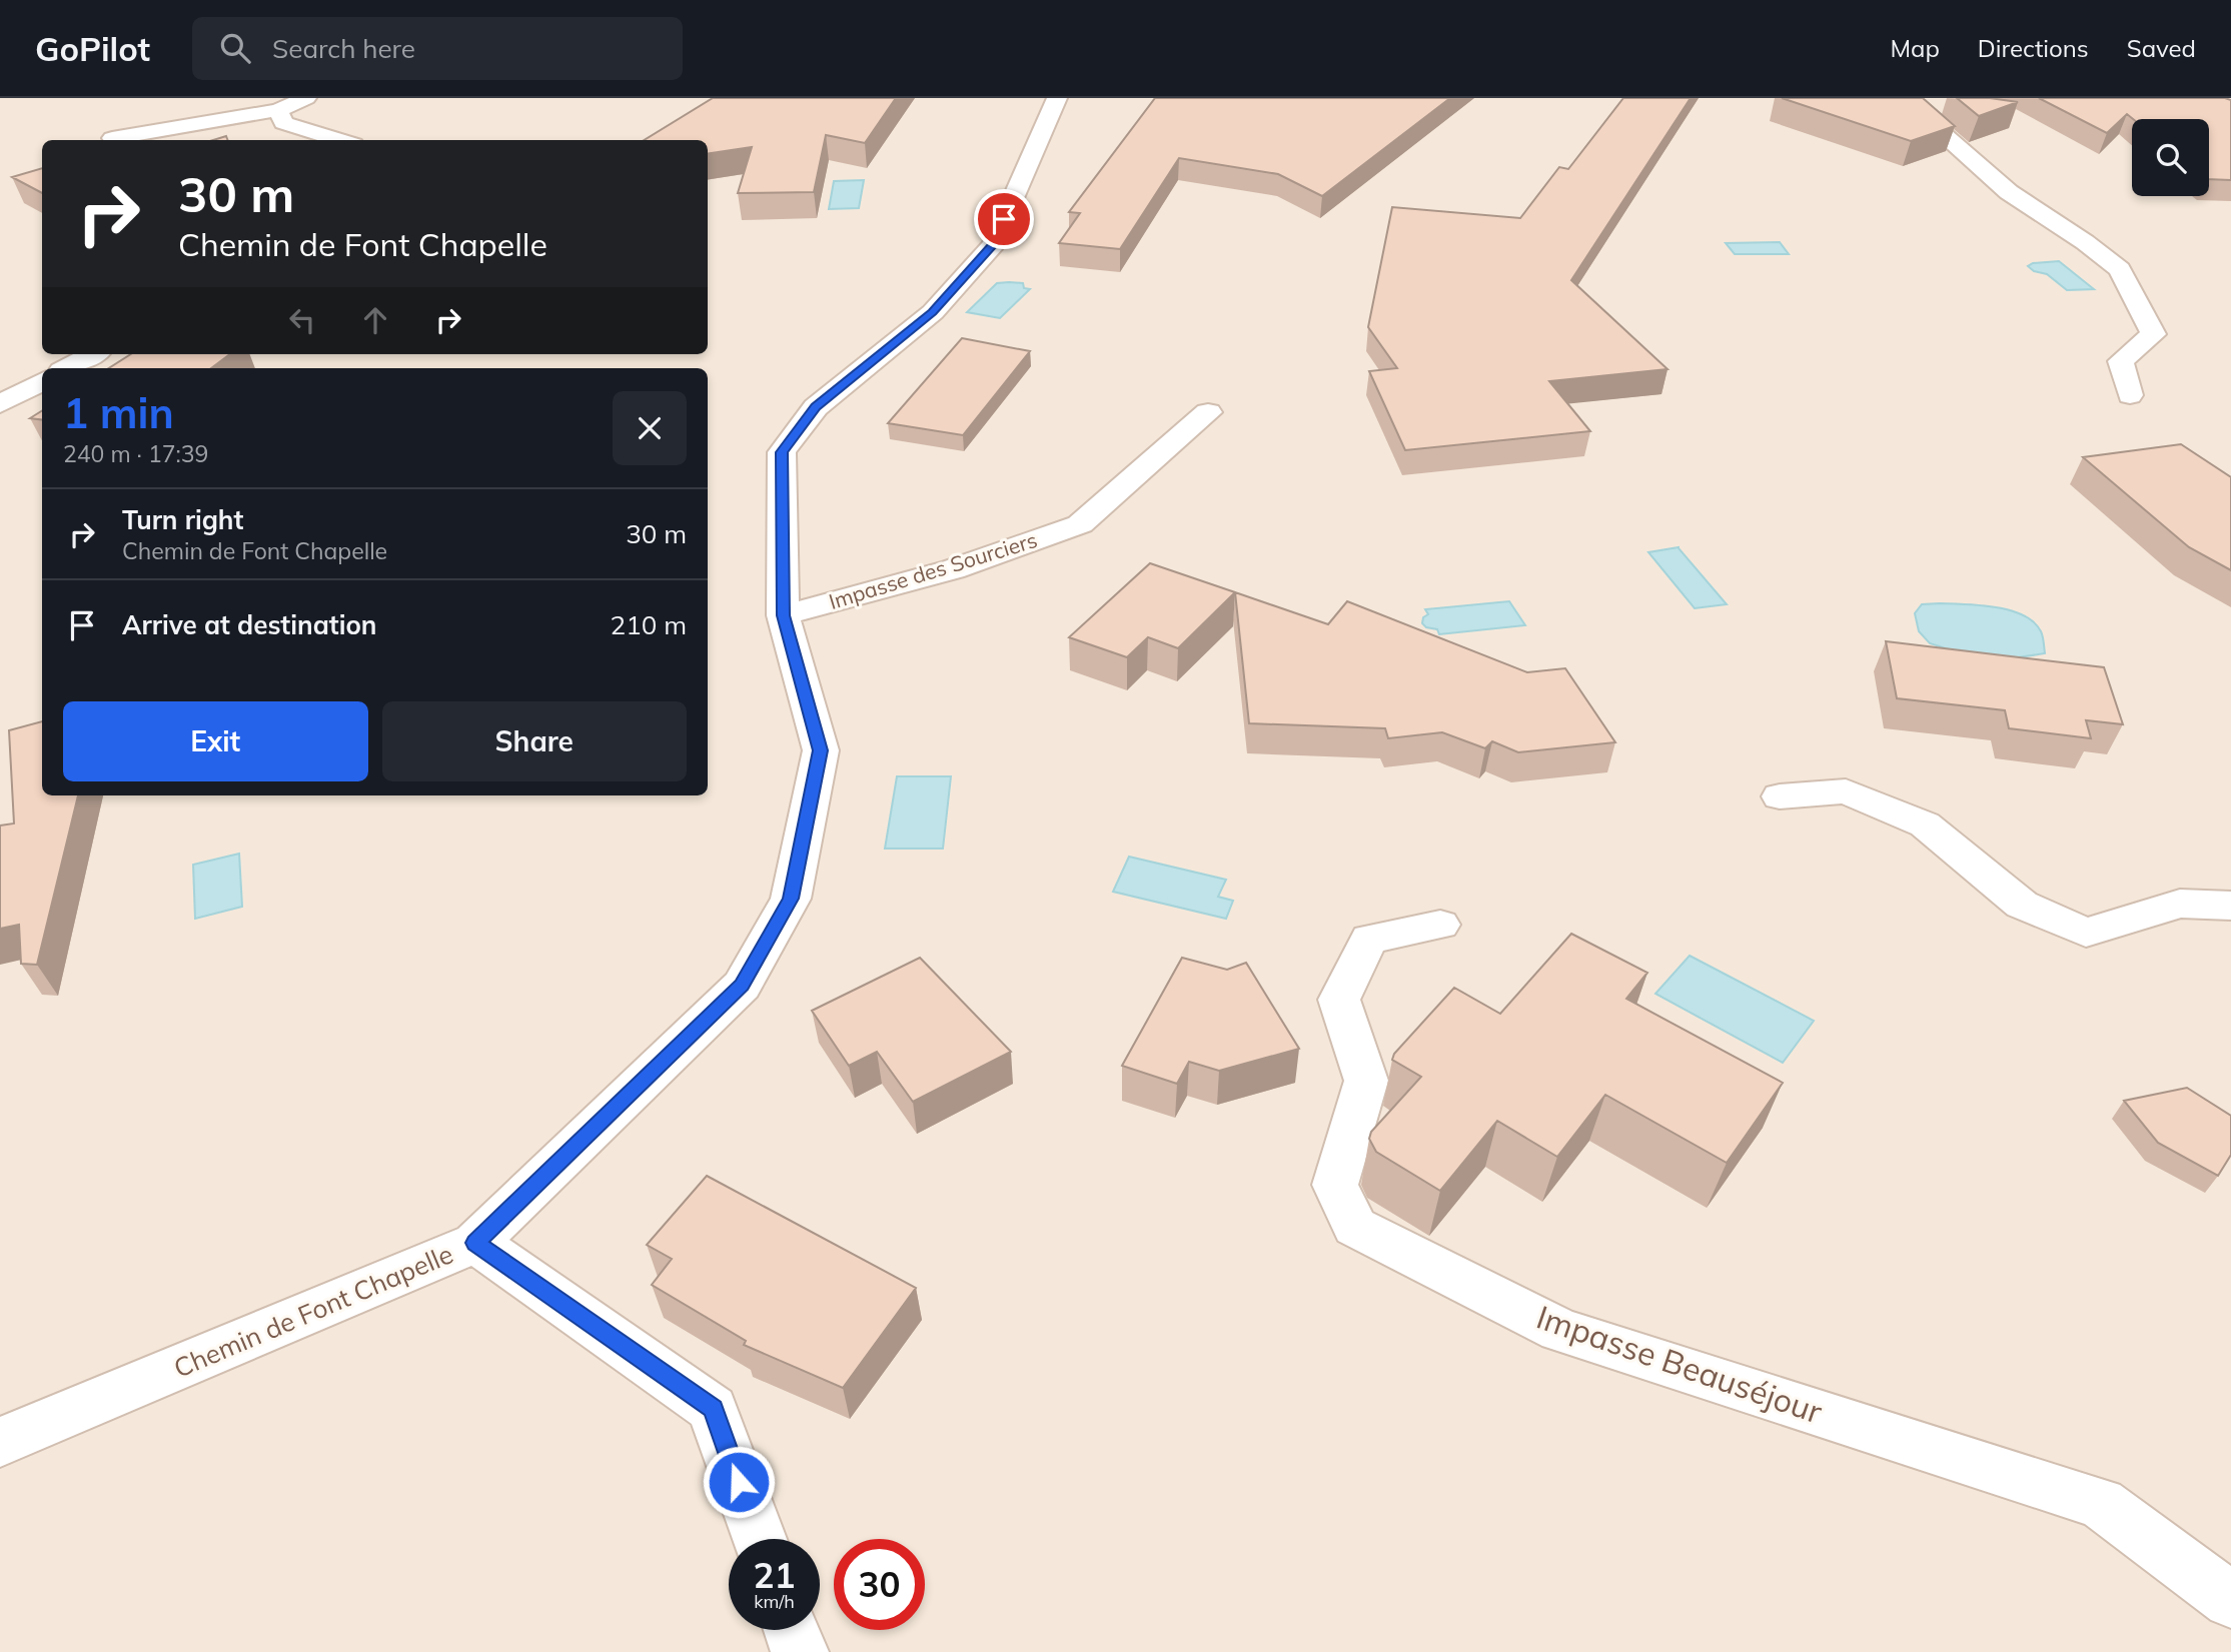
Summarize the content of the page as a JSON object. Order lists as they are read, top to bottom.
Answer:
{
  "streets": {
    "street": ["Impasse des Sourciers", "Chemin de Font Chapelle", "Impasse Beauséjour"]
  },
  "crossings": [
    ["Impasse des Sourciers", "Chemin de Font Chapelle"]
  ],
  "page": {
    "header": "GoPilot",
    "search": "Search here",
    "nav": ["Map", "Directions", "Saved"],
    "turn": ["30 m", "Chemin de Font Chapelle"],
    "heading": ["1 min", "240 m · 17:39"],
    "list": [
      {
        "name": "Turn right",
        "note": "Chemin de Font Chapelle",
        "value": "30 m"
      },
      {
        "name": "Arrive at destination",
        "value": "210 m"
      }
    ],
    "buttons": ["Exit", "Share"],
    "speed": "21 km/h",
    "limit": "30"
  }
}
